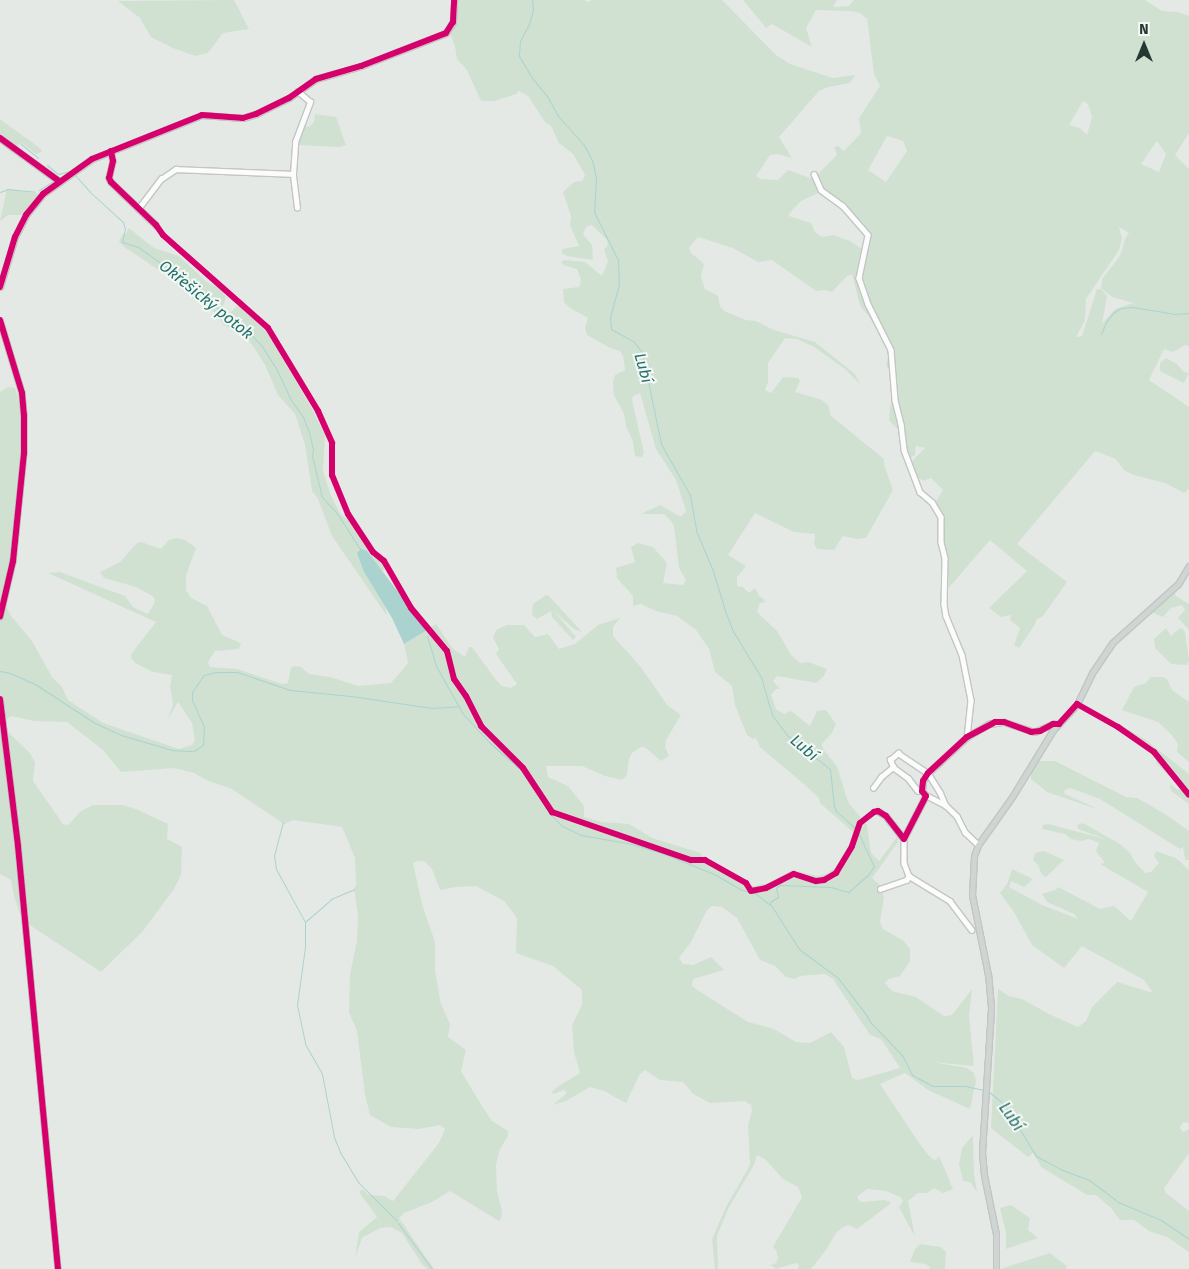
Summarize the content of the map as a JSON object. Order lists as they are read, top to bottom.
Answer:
{
  "water": ["Okřešický potok", "Lubí"],
  "north": "top"
}
